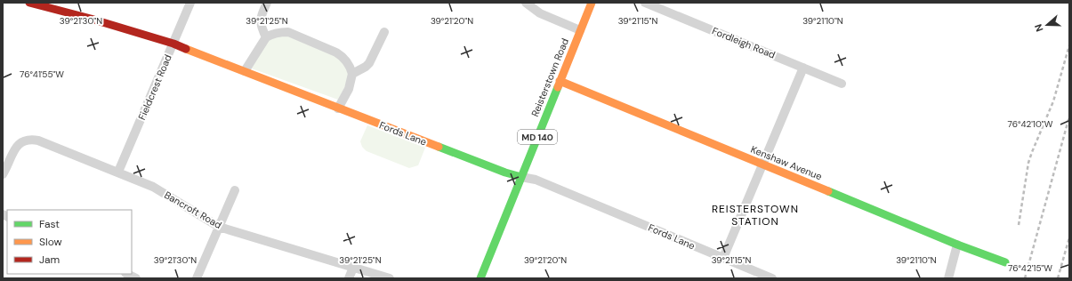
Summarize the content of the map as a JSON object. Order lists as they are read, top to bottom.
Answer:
{
  "streets": {
    "street": [
      "Fordleigh Road",
      "Reisterstown Road",
      "Fieldcrest Road",
      "Fords Lane",
      "MD 140",
      "Kenshaw Avenue",
      "Bancroft Road"
    ]
  },
  "crossings": [
    ["Reisterstown Road", "Fords Lane"],
    ["Reisterstown Road", "Kenshaw Avenue"],
    ["Fieldcrest Road", "Fords Lane"],
    ["Fieldcrest Road", "Bancroft Road"]
  ],
  "districts": ["REISTERSTOWN STATION"],
  "legend": ["Fast", "Slow", "Jam"],
  "north": "left",
  "coordinates": [
    "39°21'15\"N",
    "39°21'10\"N",
    "39°21'30\"N",
    "39°21'25\"N",
    "39°21'20\"N",
    "76°41'55\"W",
    "76°42'10\"W",
    "76°42'15\"W"
  ]
}
